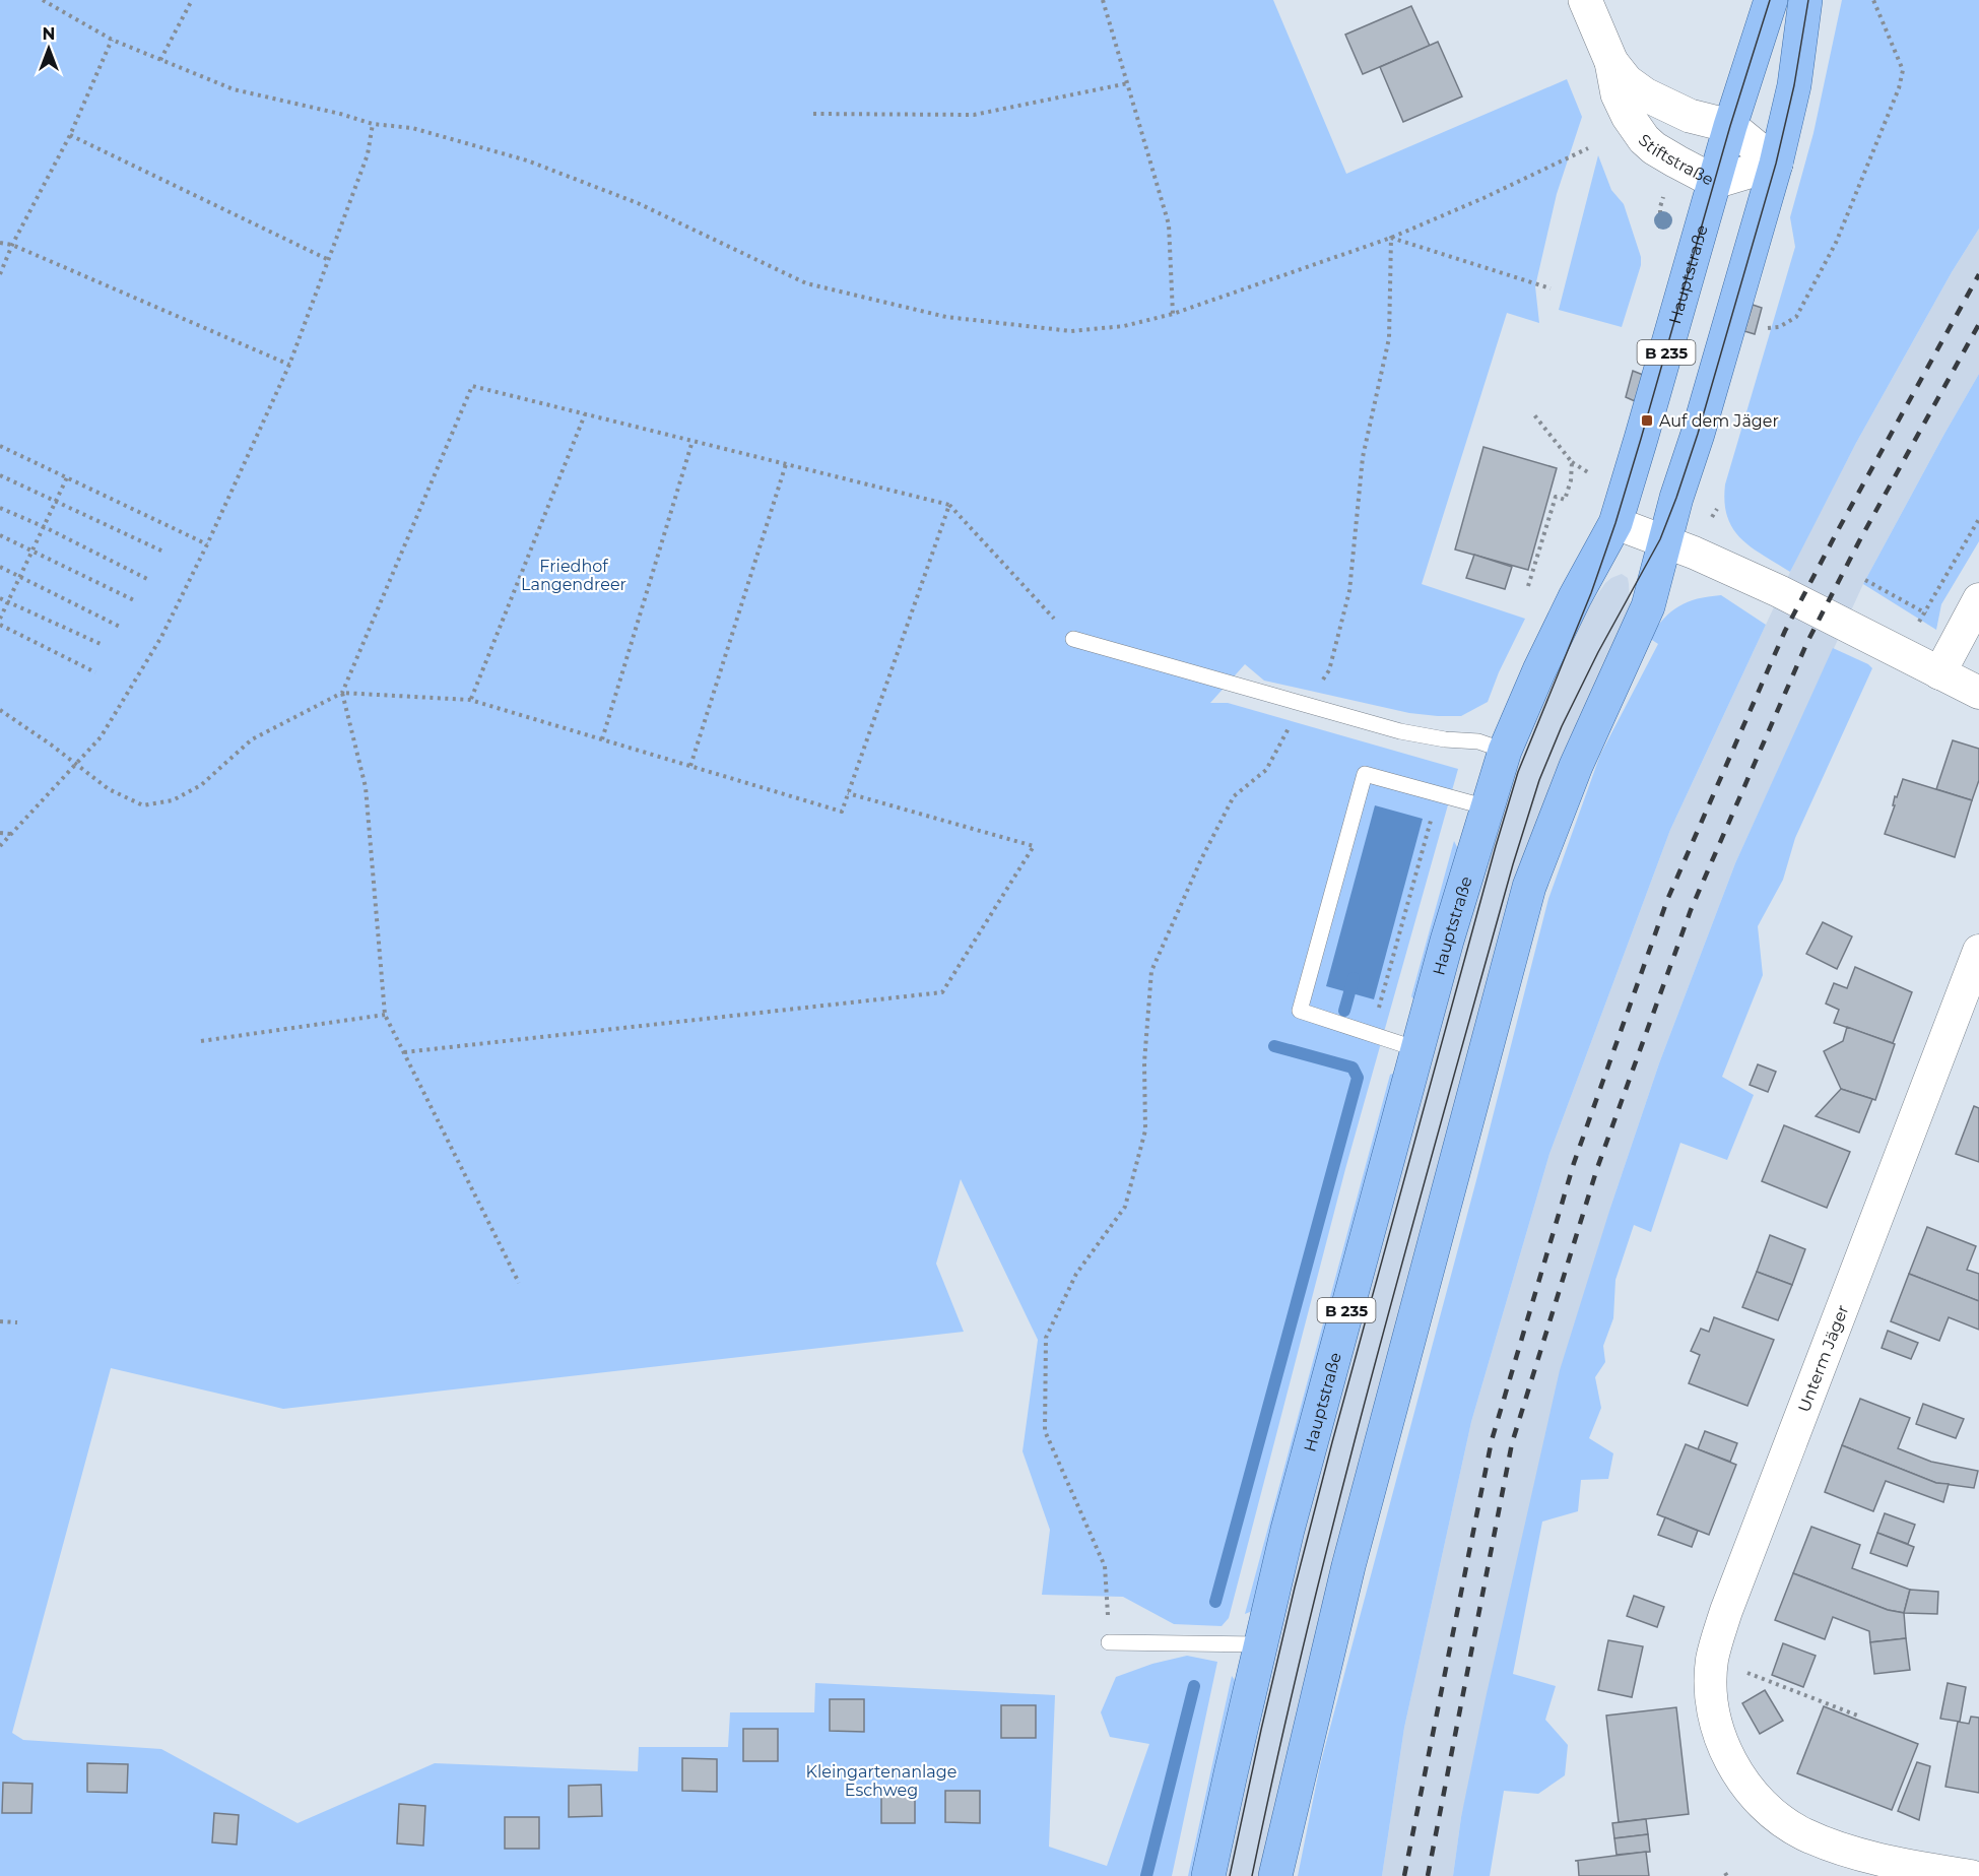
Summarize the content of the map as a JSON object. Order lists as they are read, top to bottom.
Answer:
{
  "streets": {
    "main road": ["Hauptstraße", "B 235"],
    "street": ["Stiftstraße", "Unterm Jäger"]
  },
  "crossings": [
    ["Stiftstraße", "Hauptstraße"],
    ["Stiftstraße", "B 235"]
  ],
  "parks": ["Friedhof Langendreer", "Kleingartenanlage Eschweg"],
  "places": {
    "transit": ["Auf dem Jäger"]
  },
  "north": "top"
}
